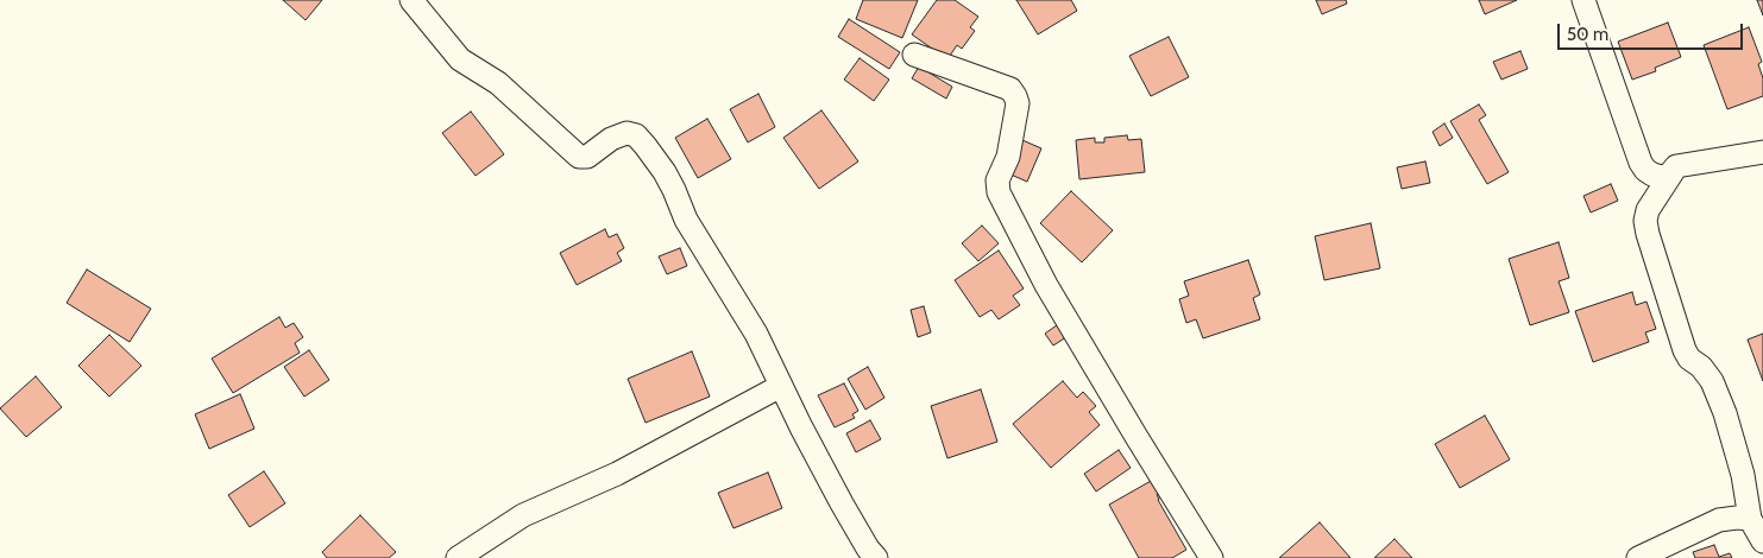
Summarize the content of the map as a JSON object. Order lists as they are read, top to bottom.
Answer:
{
  "scale_bar": "50 m"
}
